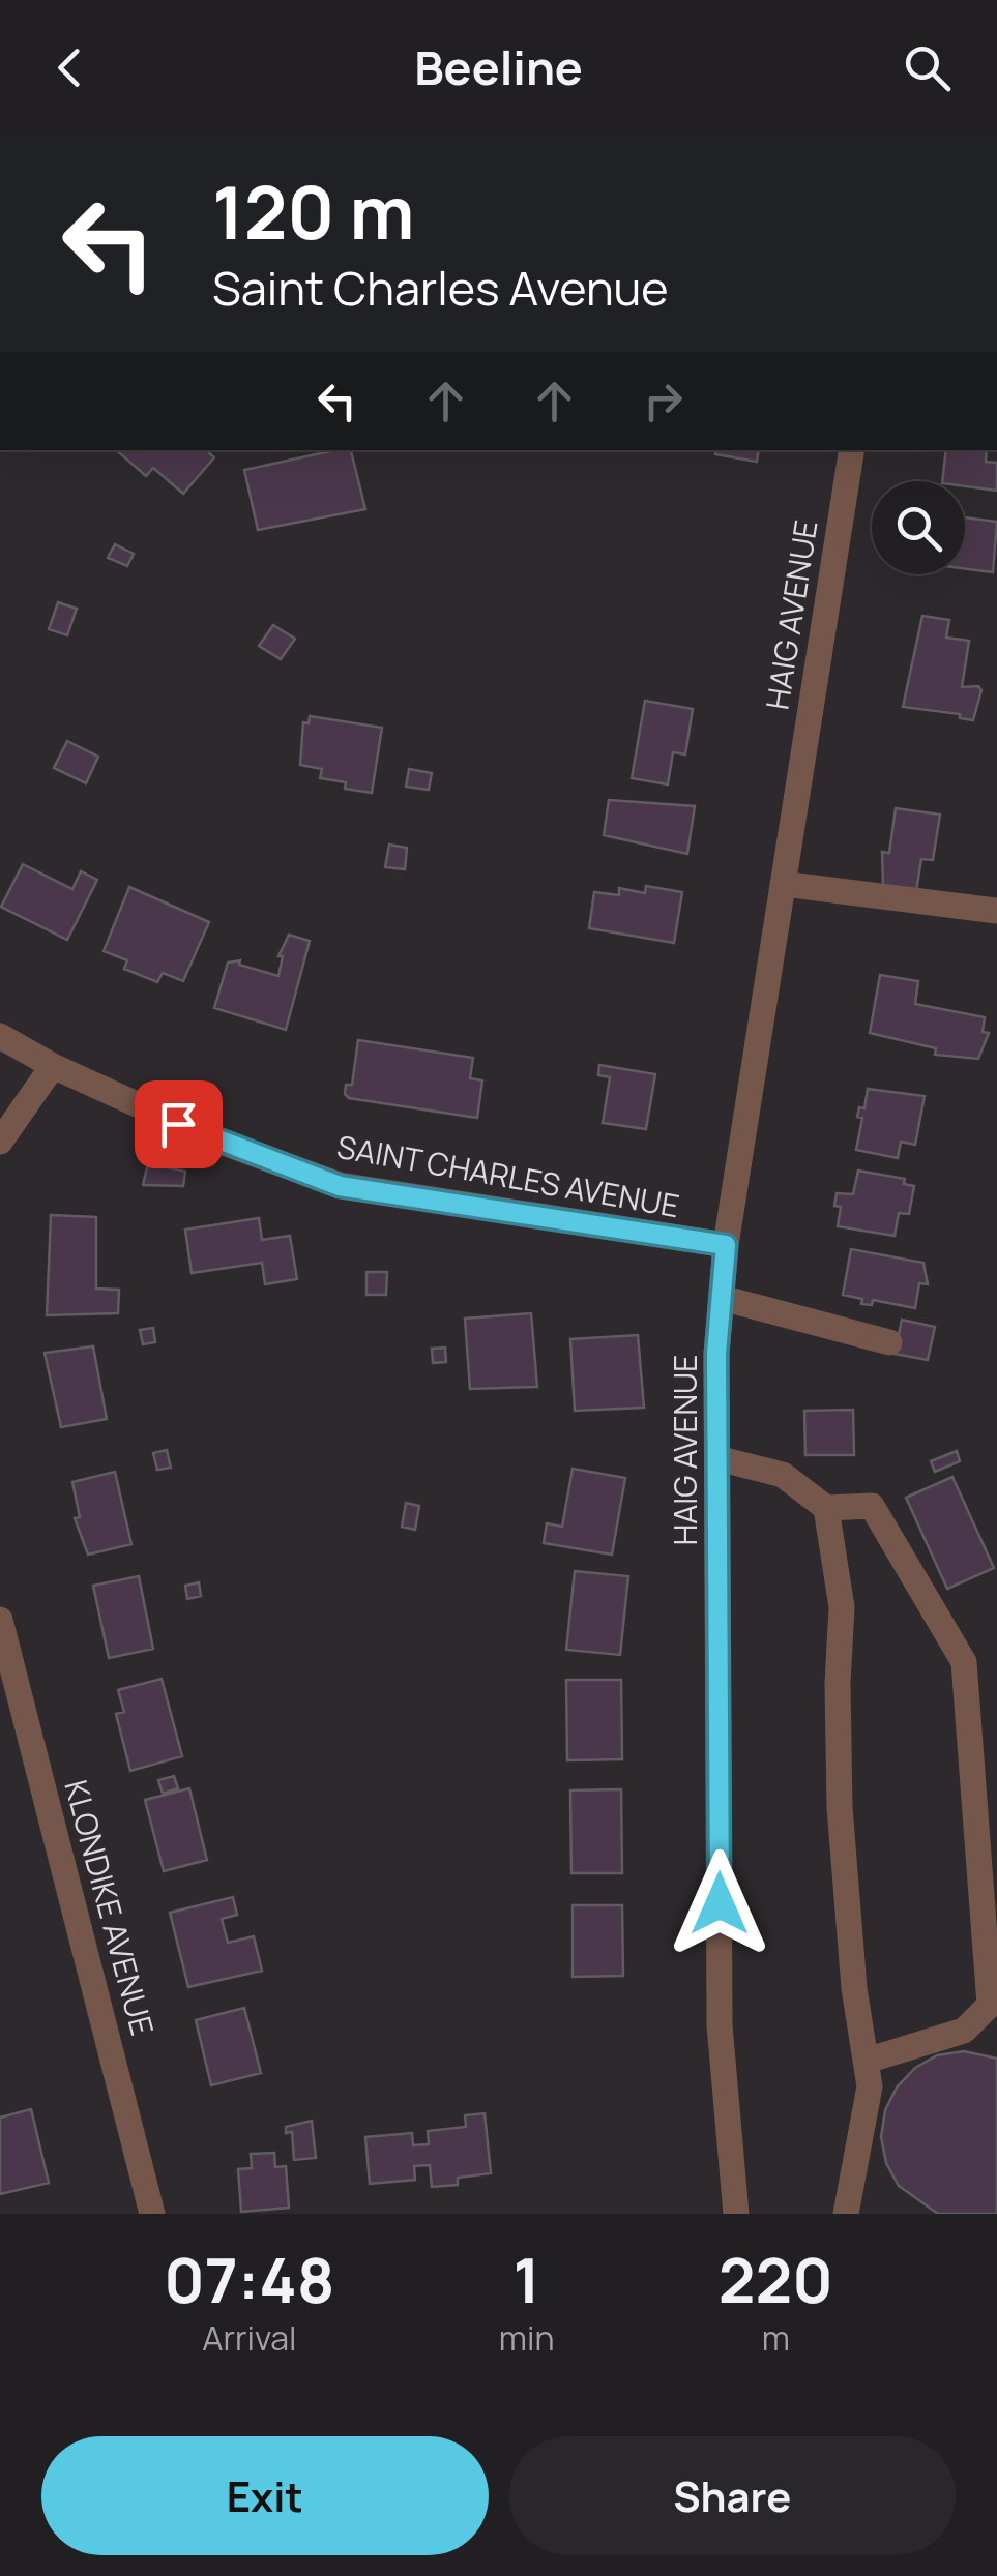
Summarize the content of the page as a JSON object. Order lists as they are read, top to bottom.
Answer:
{
  "streets": {
    "street": ["HAIG AVENUE", "SAINT CHARLES AVENUE", "KLONDIKE AVENUE"]
  },
  "crossings": [
    ["HAIG AVENUE", "SAINT CHARLES AVENUE"]
  ],
  "page": {
    "header": "Beeline",
    "turn": ["120 m", "Saint Charles Avenue"],
    "eta": [
      "07:48",
      "Arrival",
      "1",
      "min",
      "220",
      "m"
    ],
    "buttons": ["Exit", "Share"]
  }
}
